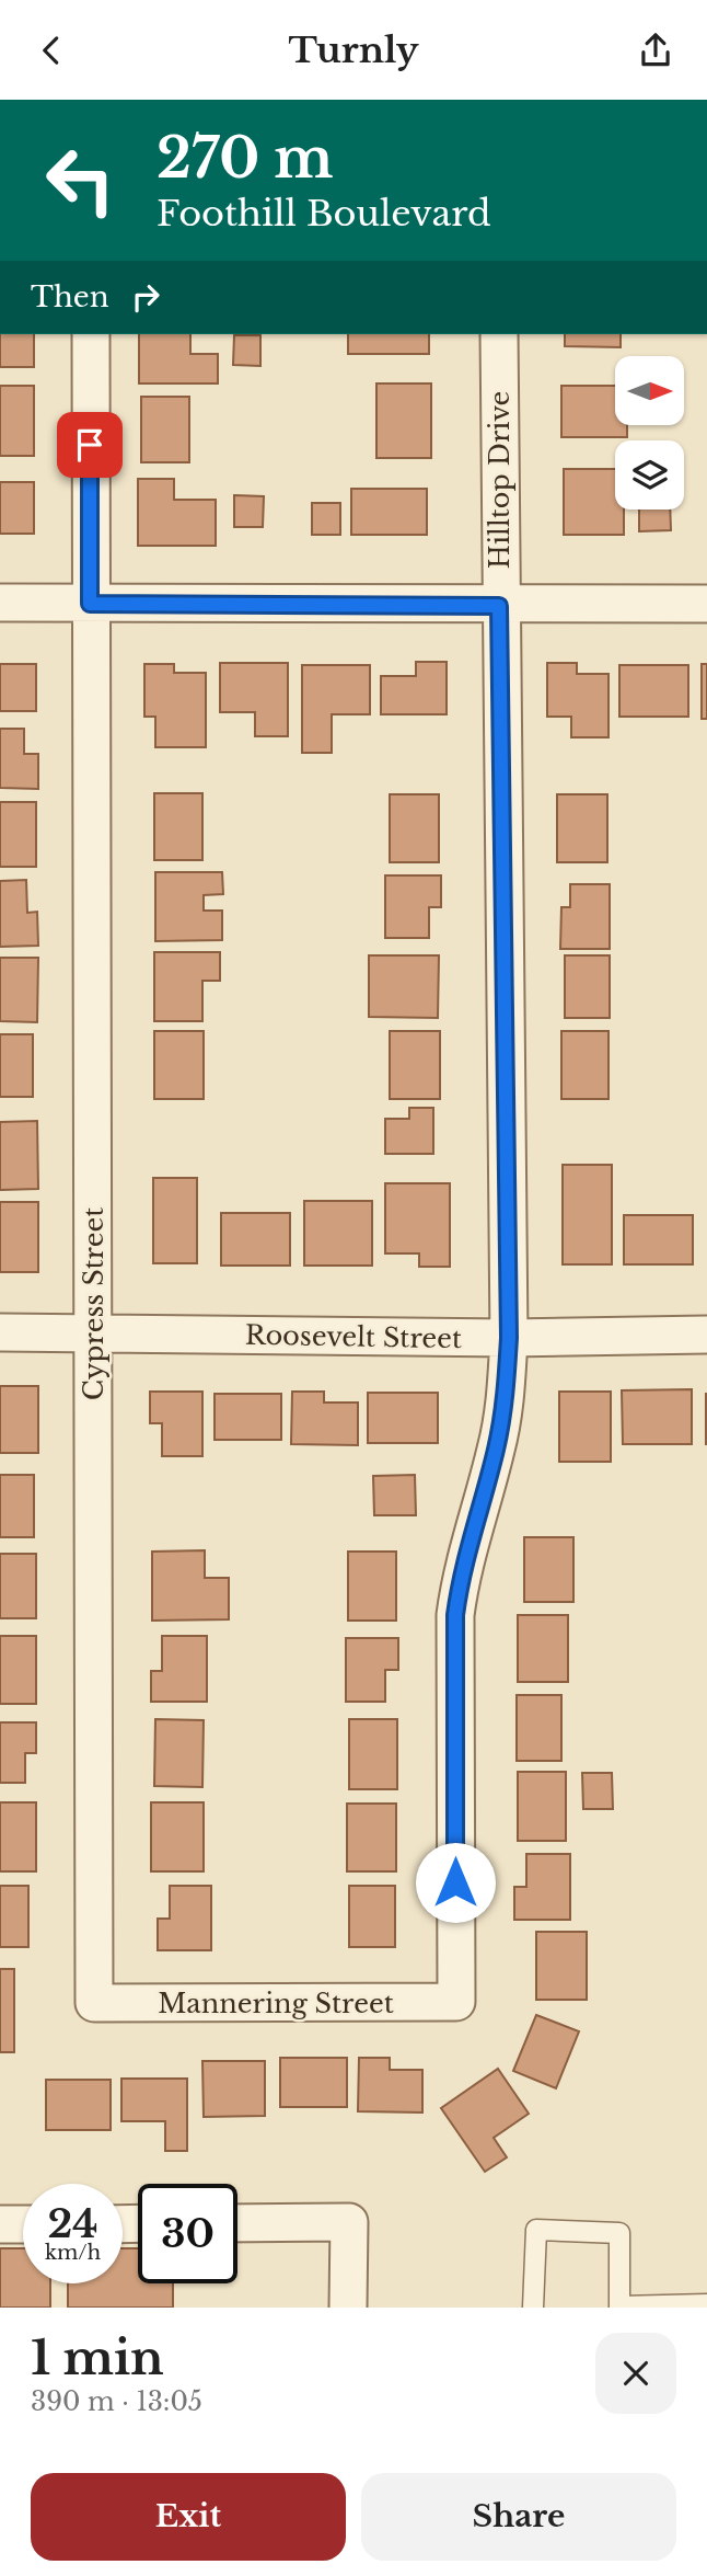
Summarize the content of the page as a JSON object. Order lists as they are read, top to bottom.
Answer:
{
  "streets": {
    "street": [
      "Hilltop Drive",
      "Cypress Street",
      "Roosevelt Street",
      "Mannering Street"
    ]
  },
  "crossings": [
    ["Hilltop Drive", "Roosevelt Street"],
    ["Hilltop Drive", "Mannering Street"],
    ["Cypress Street", "Roosevelt Street"],
    ["Cypress Street", "Mannering Street"]
  ],
  "north": "right",
  "page": {
    "header": "Turnly",
    "turn": ["270 m", "Foothill Boulevard"],
    "then": "Then",
    "speed": "24 km/h",
    "limit": "30",
    "heading": ["1 min", "390 m · 13:05"],
    "buttons": ["Exit", "Share"]
  }
}
